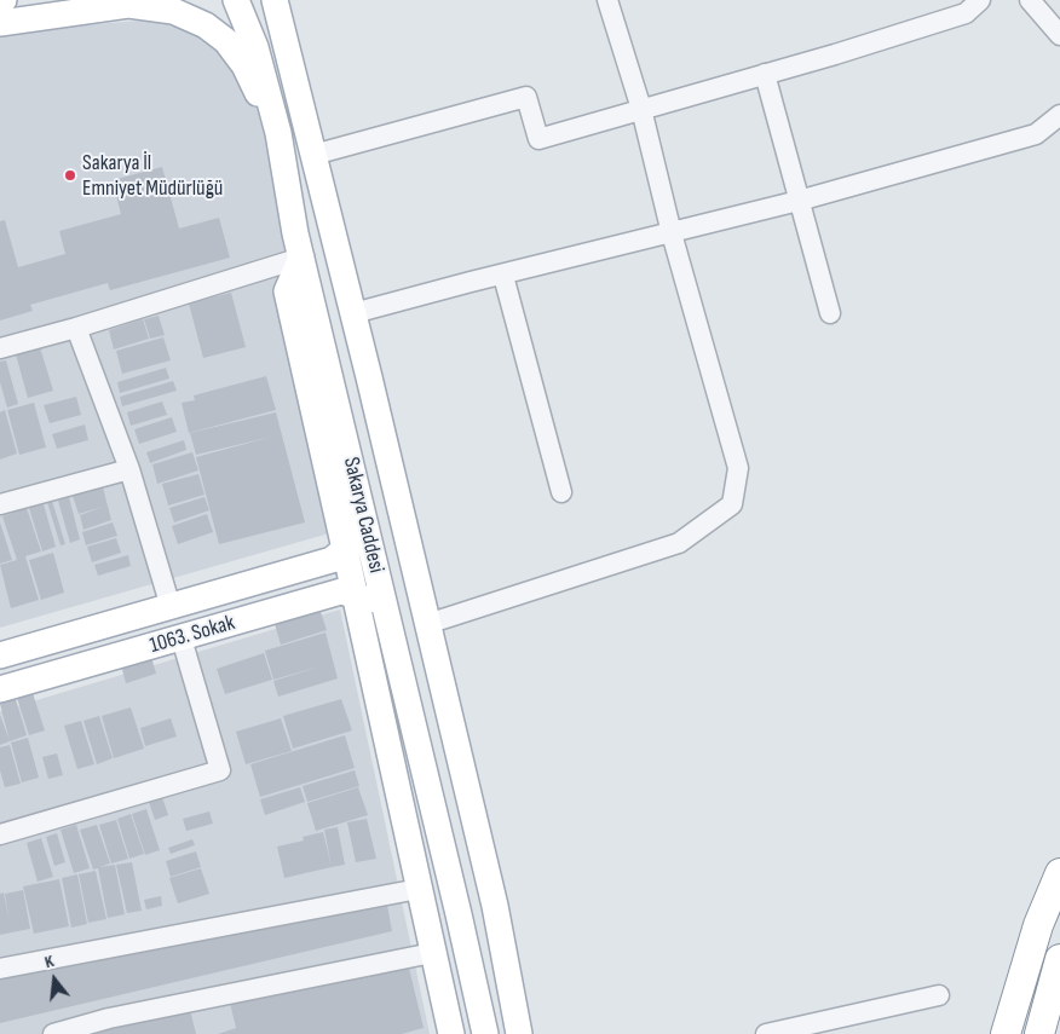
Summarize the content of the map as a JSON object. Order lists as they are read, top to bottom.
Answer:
{
  "streets": {
    "main road": ["Sakarya Caddesi", "1063. Sokak"]
  },
  "crossings": [
    ["Sakarya Caddesi", "1063. Sokak"]
  ],
  "places": ["Sakarya İl Emniyet Müdürlüğü"],
  "north": "top"
}
